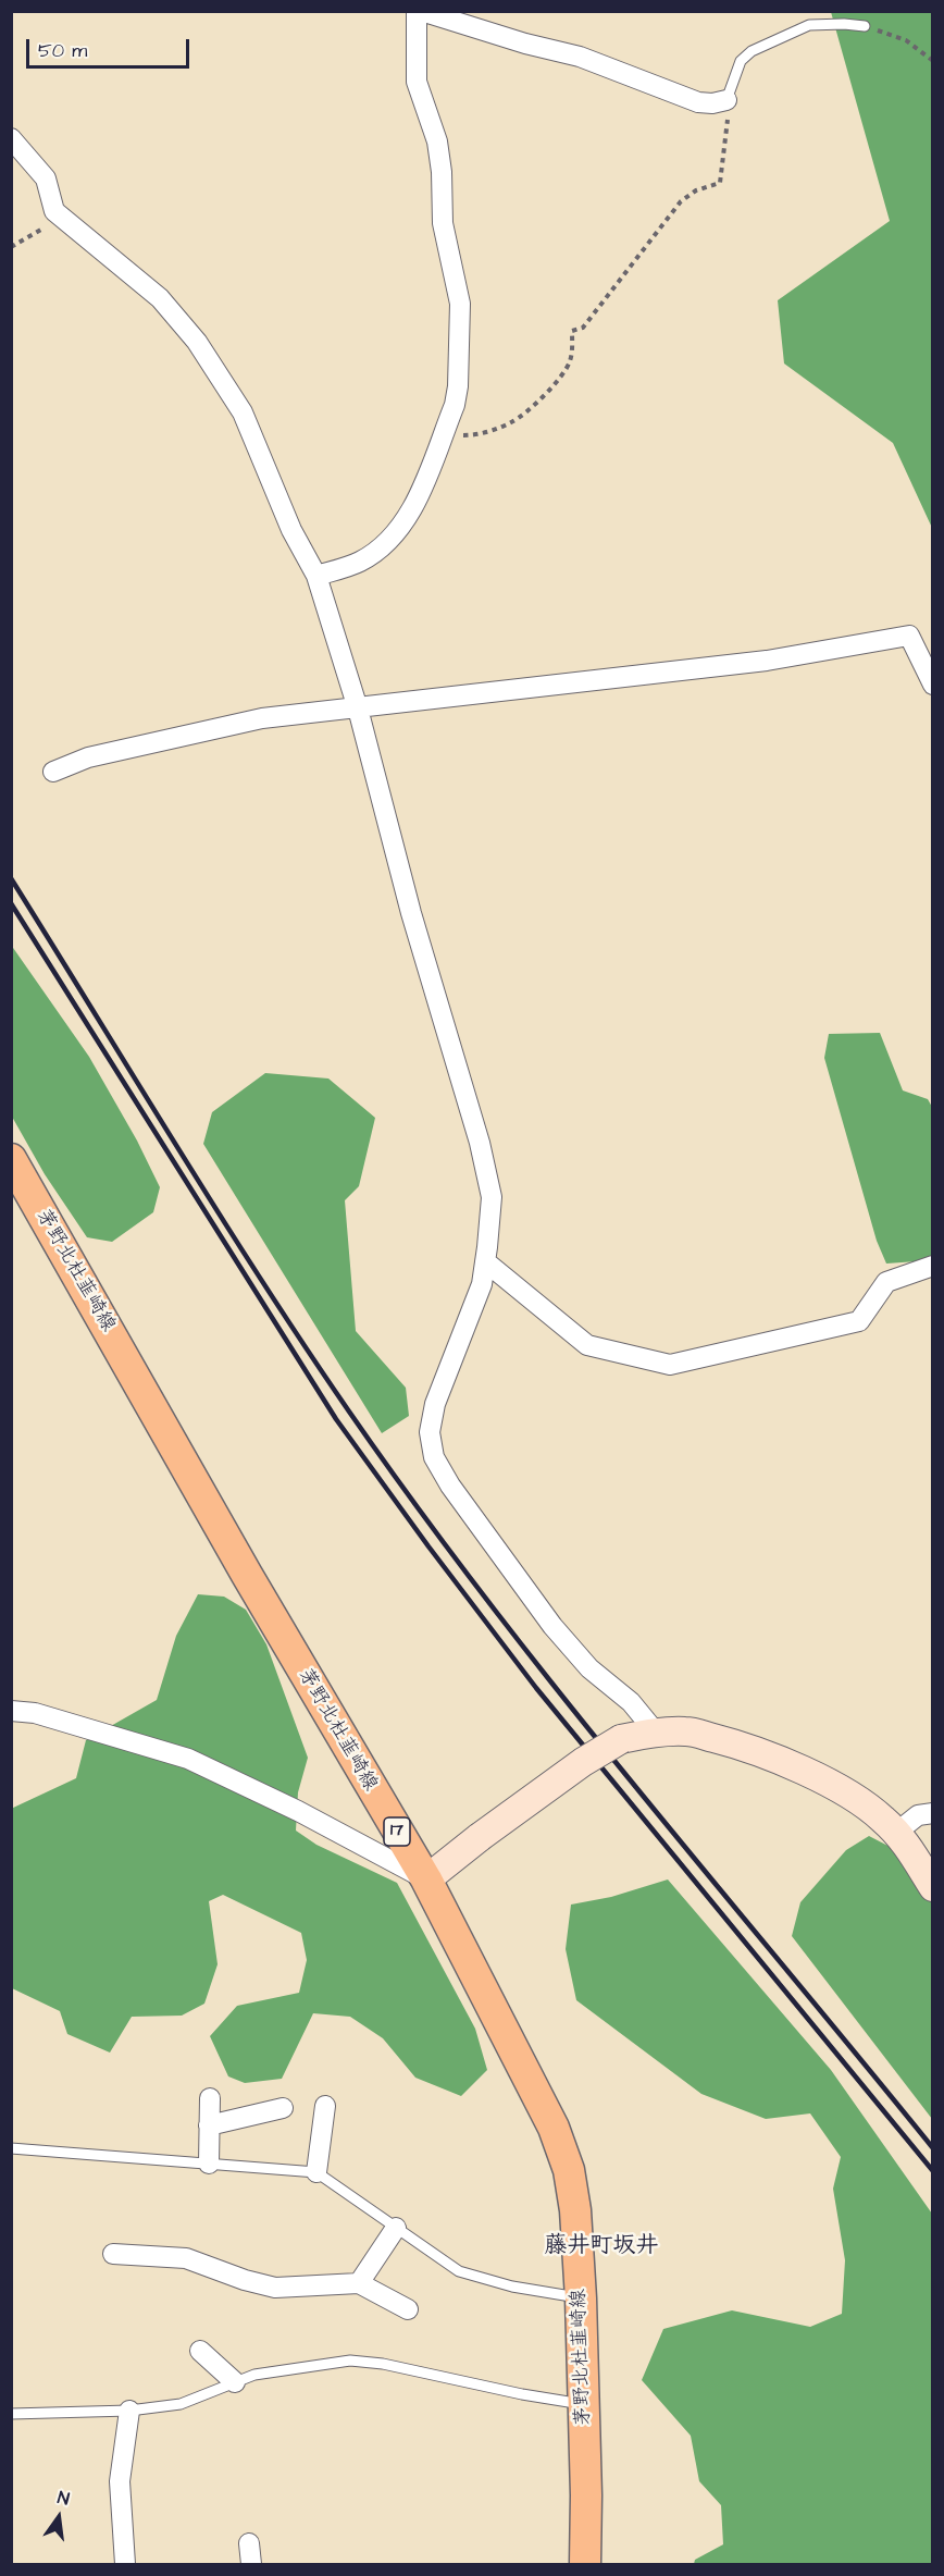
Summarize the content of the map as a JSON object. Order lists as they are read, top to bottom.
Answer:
{
  "streets": {
    "main road": ["茅野北杜韮崎線", "17"]
  },
  "districts": ["藤井町坂井"],
  "scale_bar": "50 m",
  "north": "top"
}
